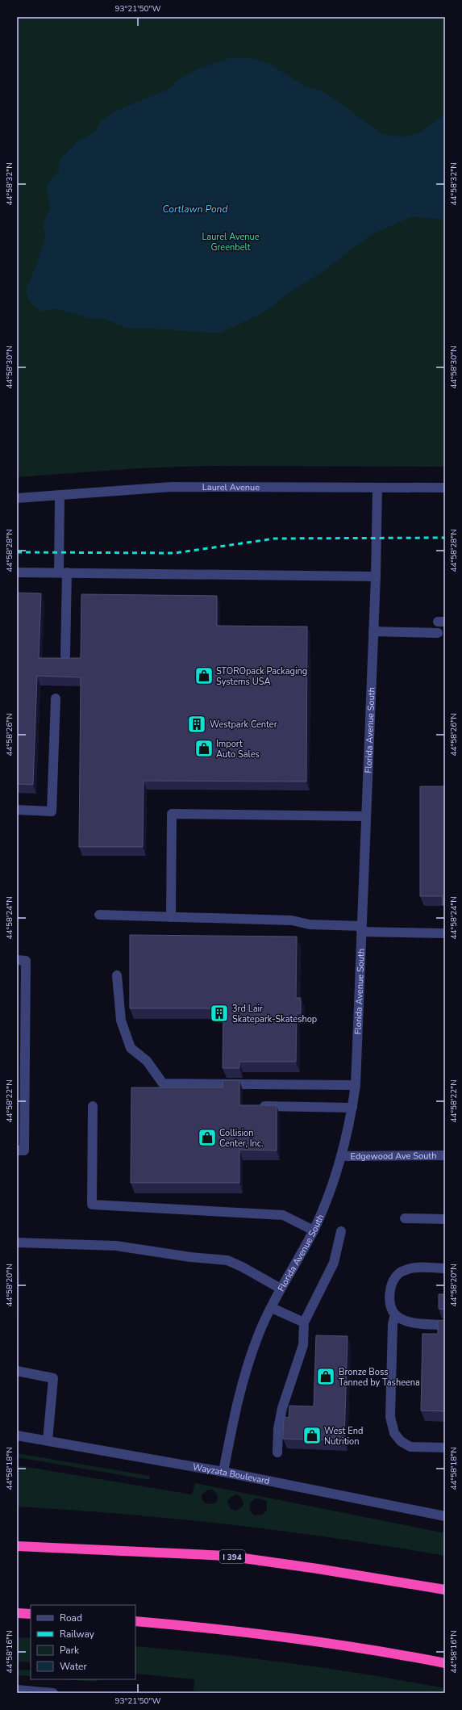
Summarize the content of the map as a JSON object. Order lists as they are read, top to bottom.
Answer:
{
  "streets": {
    "highway": ["I 394"],
    "street": [
      "Laurel Avenue",
      "Florida Avenue South",
      "Edgewood Ave South",
      "Wayzata Boulevard"
    ]
  },
  "crossings": [
    ["Laurel Avenue", "Florida Avenue South"],
    ["Florida Avenue South", "Edgewood Ave South"],
    ["Florida Avenue South", "Wayzata Boulevard"]
  ],
  "water": ["Cortlawn Pond"],
  "parks": ["Laurel Avenue Greenbelt"],
  "places": {
    "shop": [
      "STOROpack Packaging Systems USA",
      "Import Auto Sales",
      "Collision Center, Inc.",
      "Bronze Boss Tanned by Tasheena",
      "West End Nutrition"
    ],
    "building": ["Westpark Center", "3rd Lair Skatepark-Skateshop"]
  },
  "legend": [
    "Road",
    "Railway",
    "Park",
    "Water"
  ],
  "coordinates": [
    "93°21'50\"W",
    "44°58'32\"N",
    "44°58'30\"N",
    "44°58'28\"N",
    "44°58'26\"N",
    "44°58'24\"N",
    "44°58'22\"N",
    "44°58'20\"N",
    "44°58'18\"N",
    "44°58'16\"N"
  ]
}
